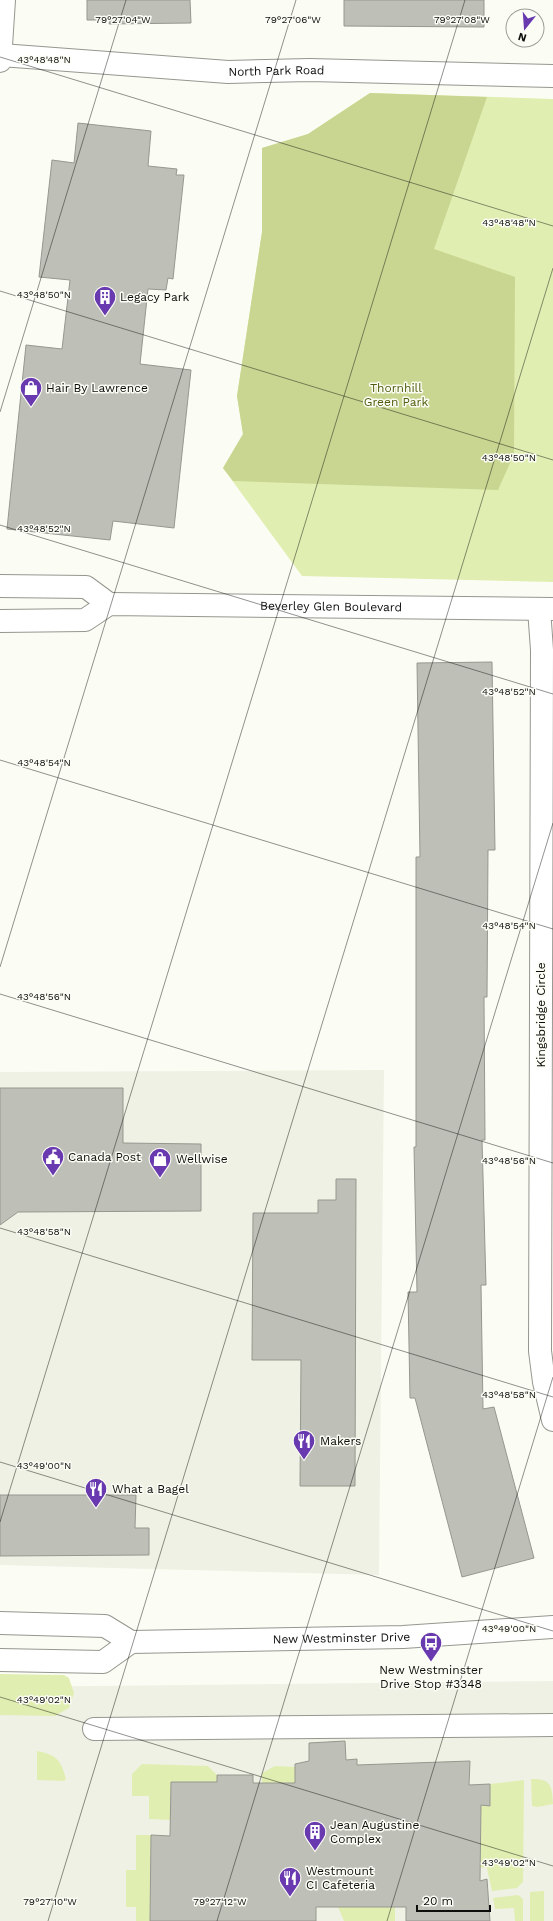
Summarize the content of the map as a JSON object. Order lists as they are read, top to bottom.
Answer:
{
  "streets": {
    "street": [
      "North Park Road",
      "Beverley Glen Boulevard",
      "Kingsbridge Circle",
      "New Westminster Drive"
    ]
  },
  "crossings": [
    ["Beverley Glen Boulevard", "Kingsbridge Circle"]
  ],
  "parks": ["Thornhill Green Park"],
  "places": {
    "building": ["Legacy Park", "Jean Augustine Complex"],
    "shop": ["Hair By Lawrence", "Wellwise"],
    "public building": ["Canada Post"],
    "restaurant": ["Makers", "What a Bagel", "Westmount CI Cafeteria"],
    "bus stop": ["New Westminster Drive Stop #3348"]
  },
  "scale_bar": "20 m",
  "north": "bottom",
  "coordinates": [
    "79°27'04\"W",
    "79°27'06\"W",
    "79°27'08\"W",
    "43°48'48\"N",
    "43°48'50\"N",
    "43°48'52\"N",
    "43°48'54\"N",
    "43°48'56\"N",
    "43°48'58\"N",
    "43°49'00\"N",
    "43°49'02\"N",
    "79°27'10\"W",
    "79°27'12\"W"
  ]
}
